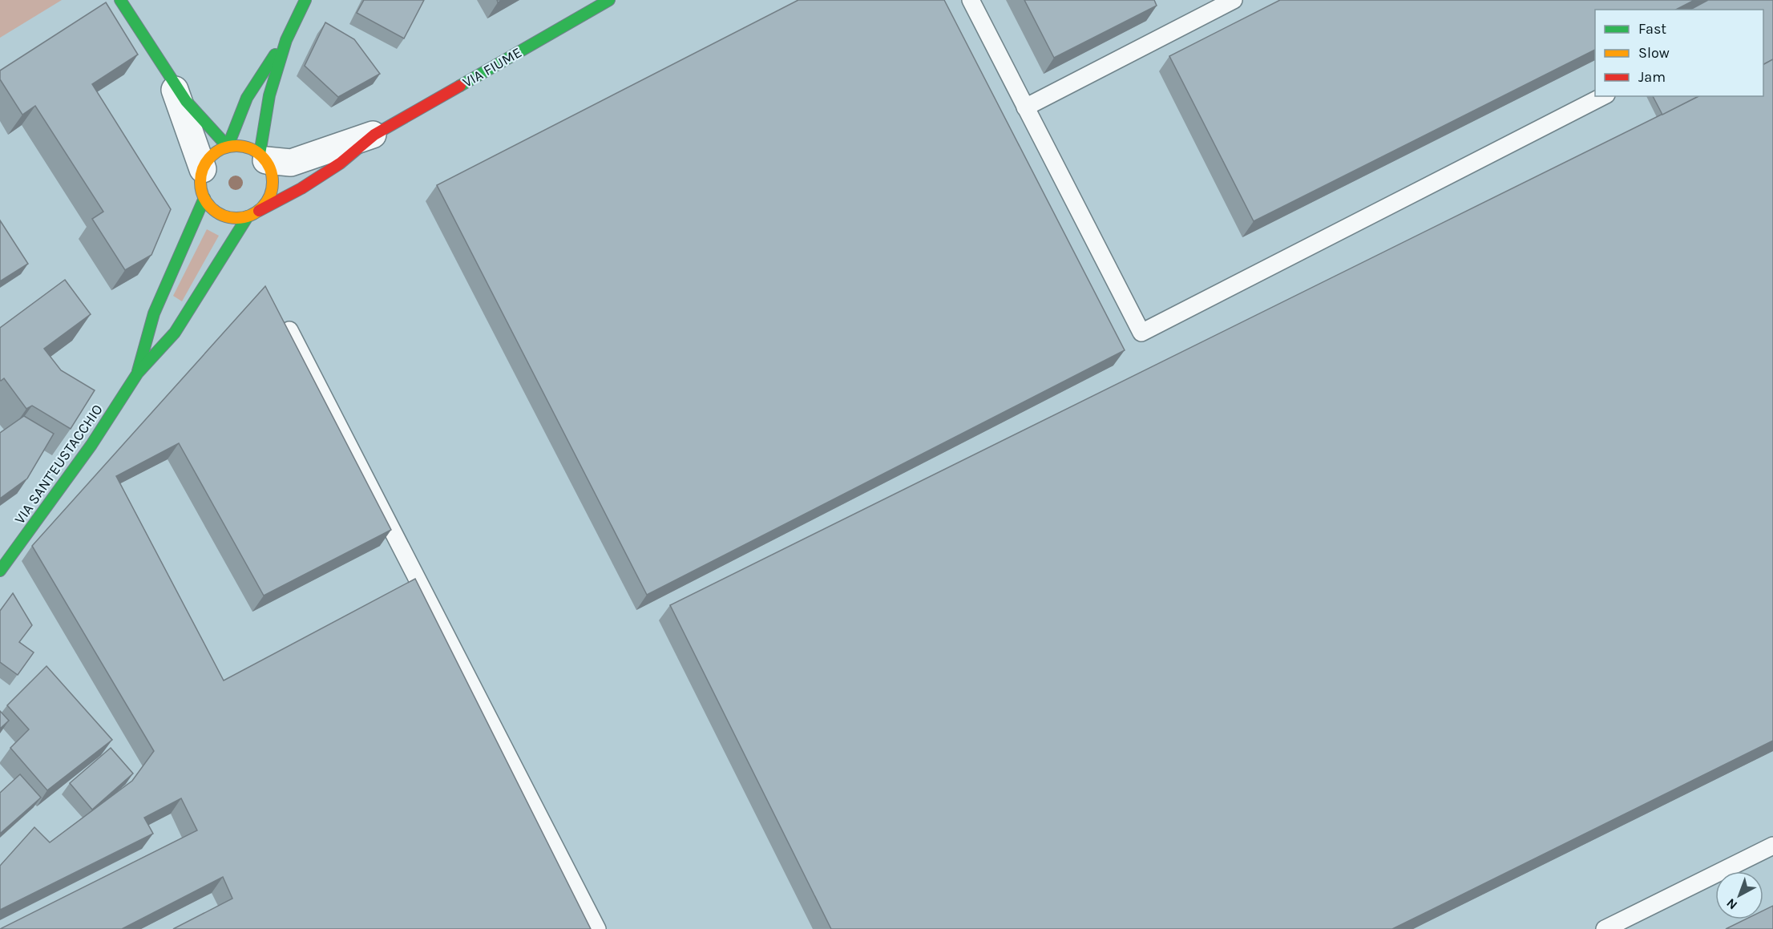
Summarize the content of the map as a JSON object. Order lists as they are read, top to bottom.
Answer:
{
  "streets": {
    "street": ["VIA FIUME", "VIA SANT'EUSTACCHIO"]
  },
  "crossings": [
    ["VIA FIUME", "VIA SANT'EUSTACCHIO"]
  ],
  "legend": ["Fast", "Slow", "Jam"],
  "north": "bottom left"
}
